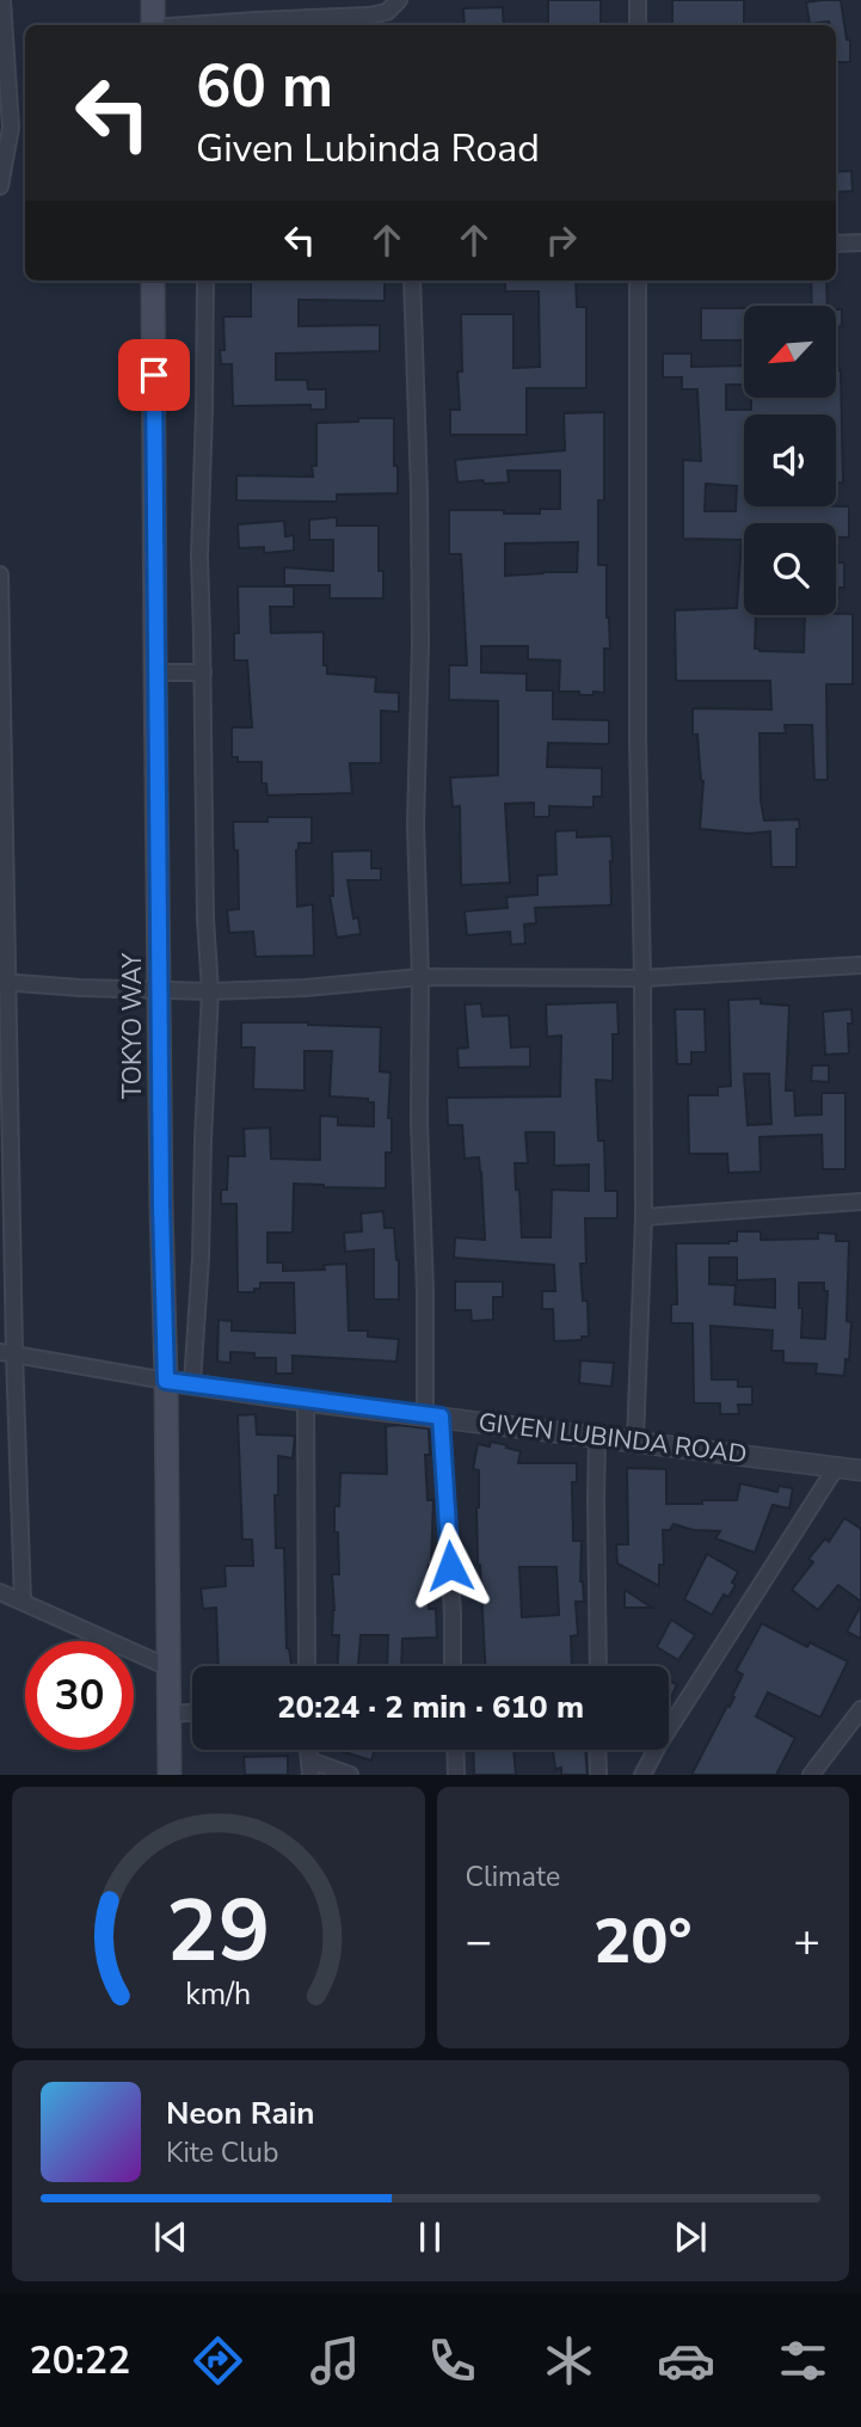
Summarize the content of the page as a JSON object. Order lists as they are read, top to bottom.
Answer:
{
  "streets": {
    "main road": ["TOKYO WAY"],
    "street": ["GIVEN LUBINDA ROAD"]
  },
  "crossings": [
    ["TOKYO WAY", "GIVEN LUBINDA ROAD"]
  ],
  "north": "bottom left",
  "page": {
    "turn": ["60 m", "Given Lubinda Road"],
    "limit": "30",
    "trip": "20:24 · 2 min · 610 m",
    "tile": "Climate",
    "heat": ["−", "20°", "+"],
    "song": ["Neon Rain", "Kite Club"],
    "tabs": "20:22",
    "gauge": ["29", "km/h"]
  }
}
